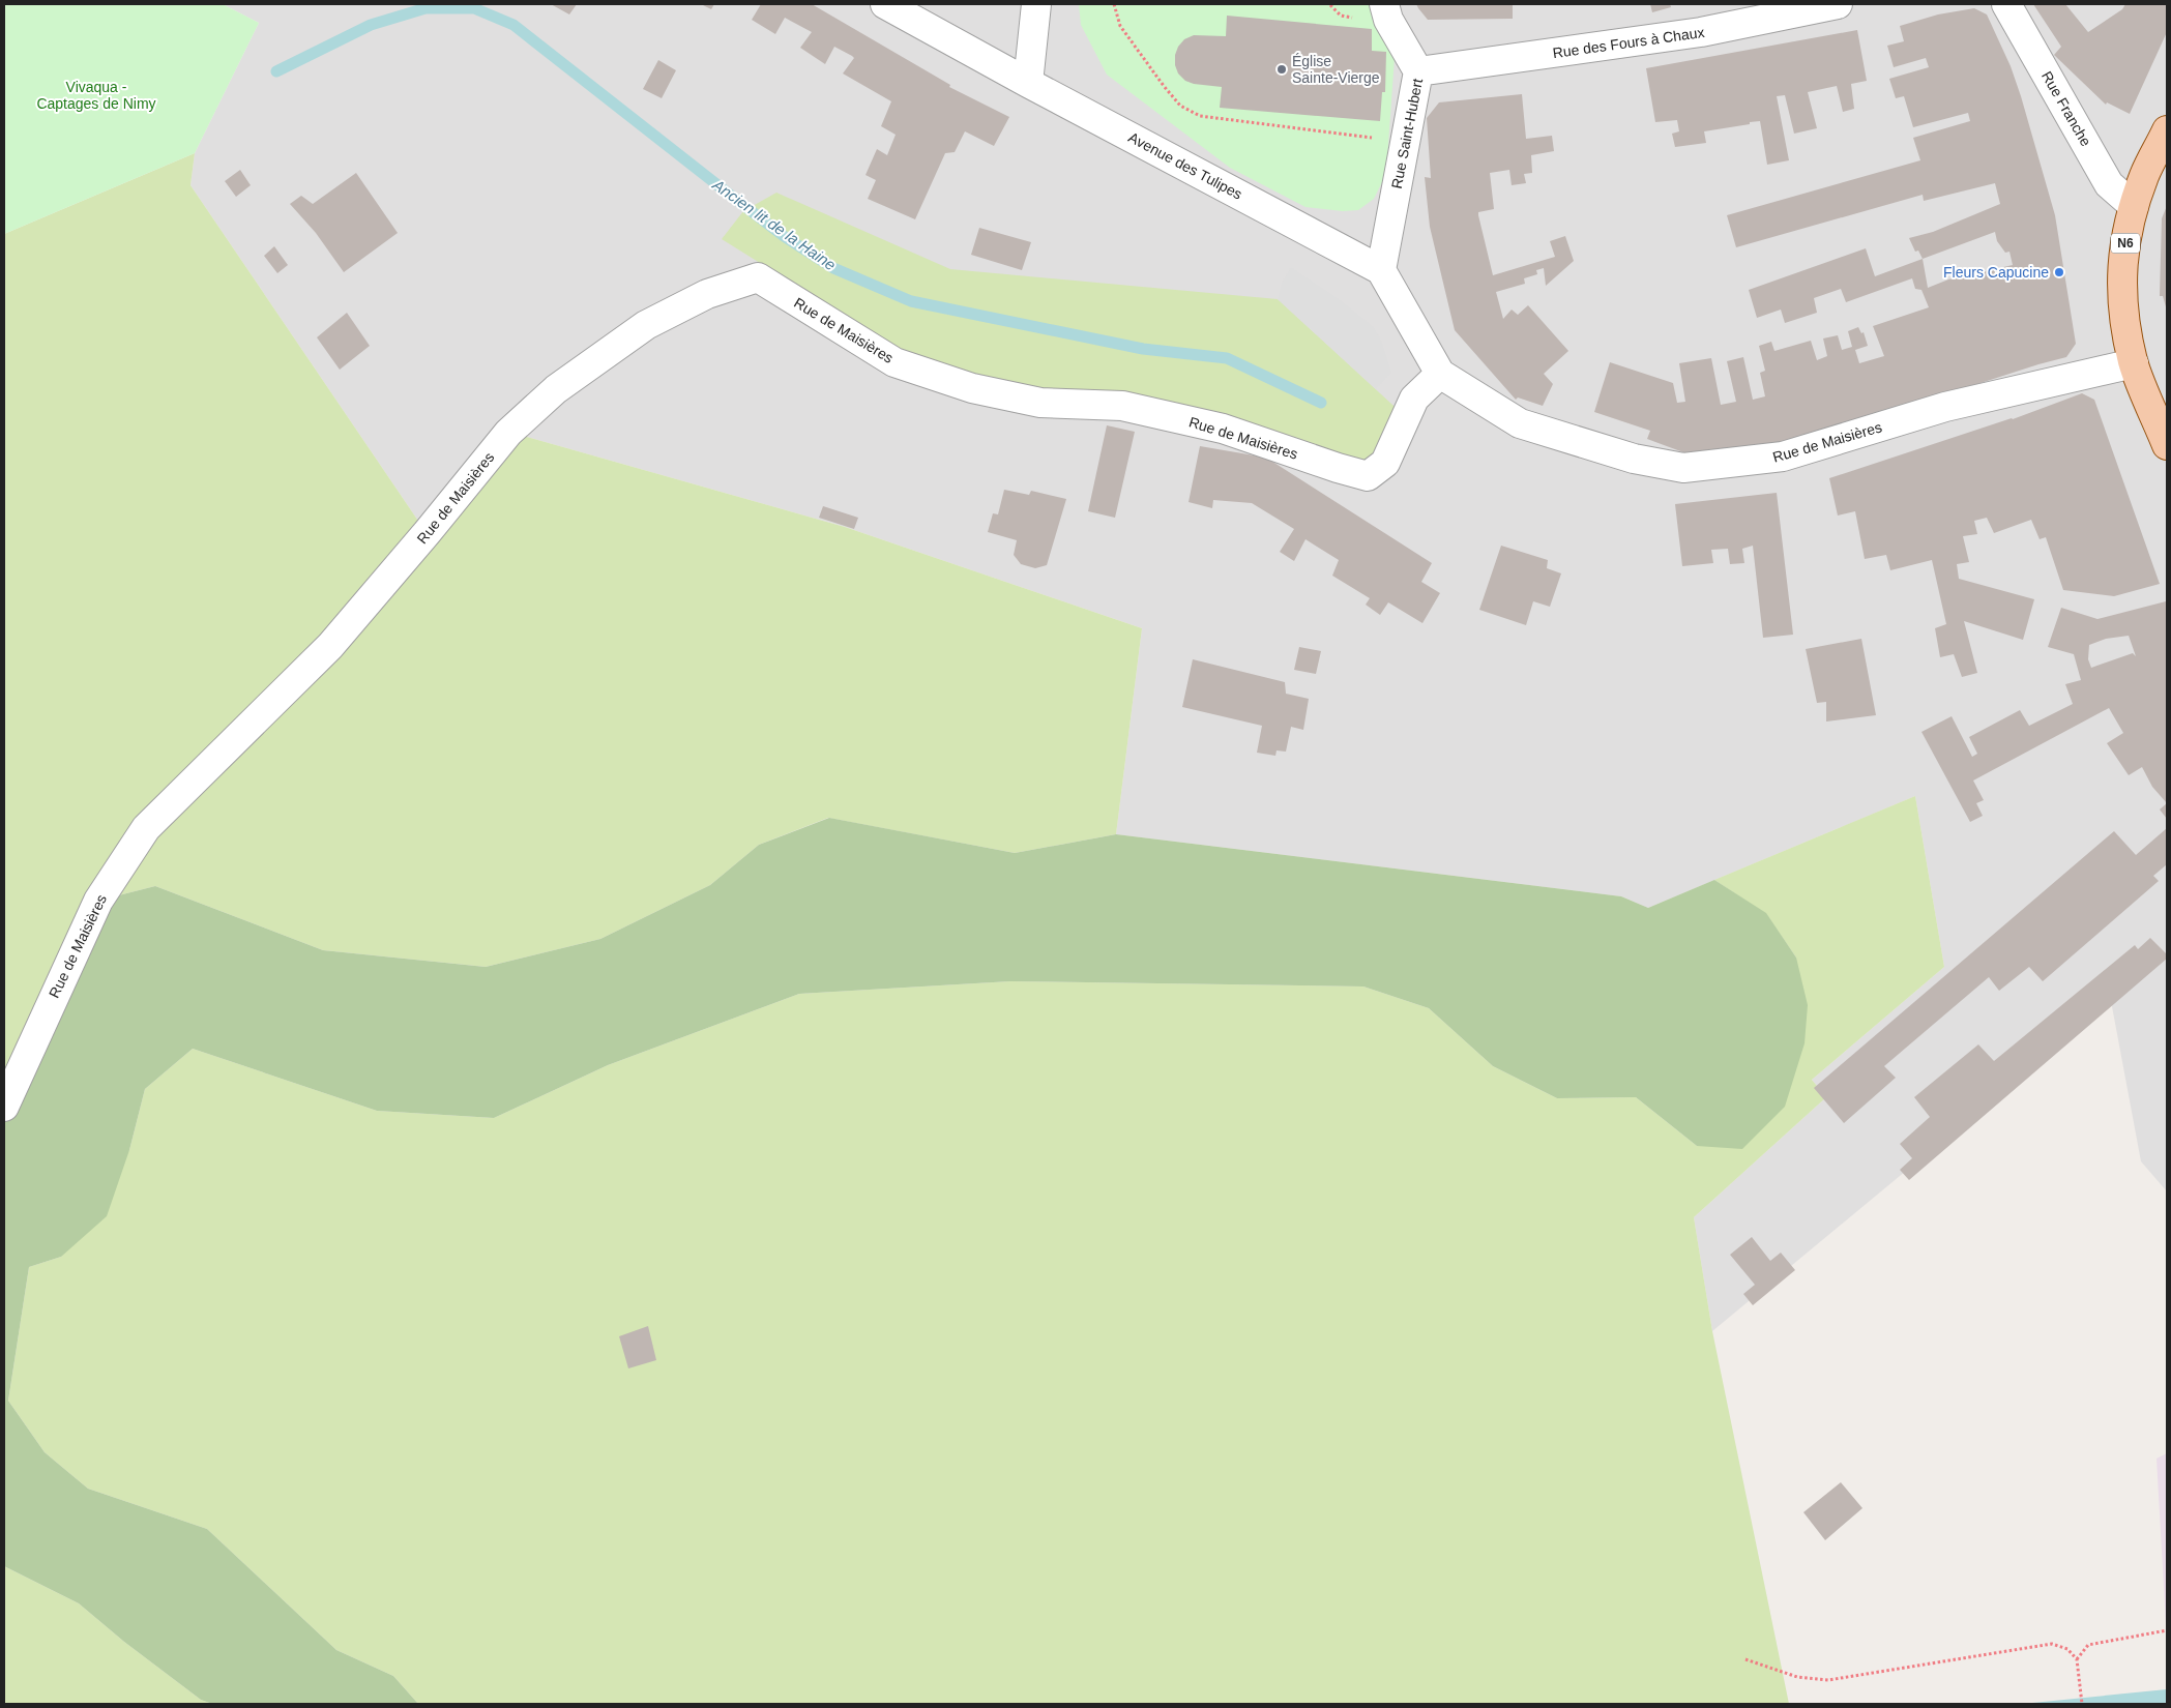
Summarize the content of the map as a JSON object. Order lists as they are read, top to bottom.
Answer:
{
  "streets": {
    "main road": ["N6"],
    "street": [
      "Rue des Fours à Chaux",
      "Rue Franche",
      "Rue Saint-Hubert",
      "Avenue des Tulipes",
      "Rue de Maisières"
    ]
  },
  "crossings": [
    ["Rue des Fours à Chaux", "Rue Saint-Hubert"],
    ["Rue Franche", "N6"],
    ["Rue Saint-Hubert", "Avenue des Tulipes"],
    ["N6", "Rue de Maisières"]
  ],
  "water": ["Ancien lit de la Haine"],
  "parks": ["Vivaqua - Captages de Nimy"],
  "places": ["Église Sainte-Vierge", "Fleurs Capucine"]
}
